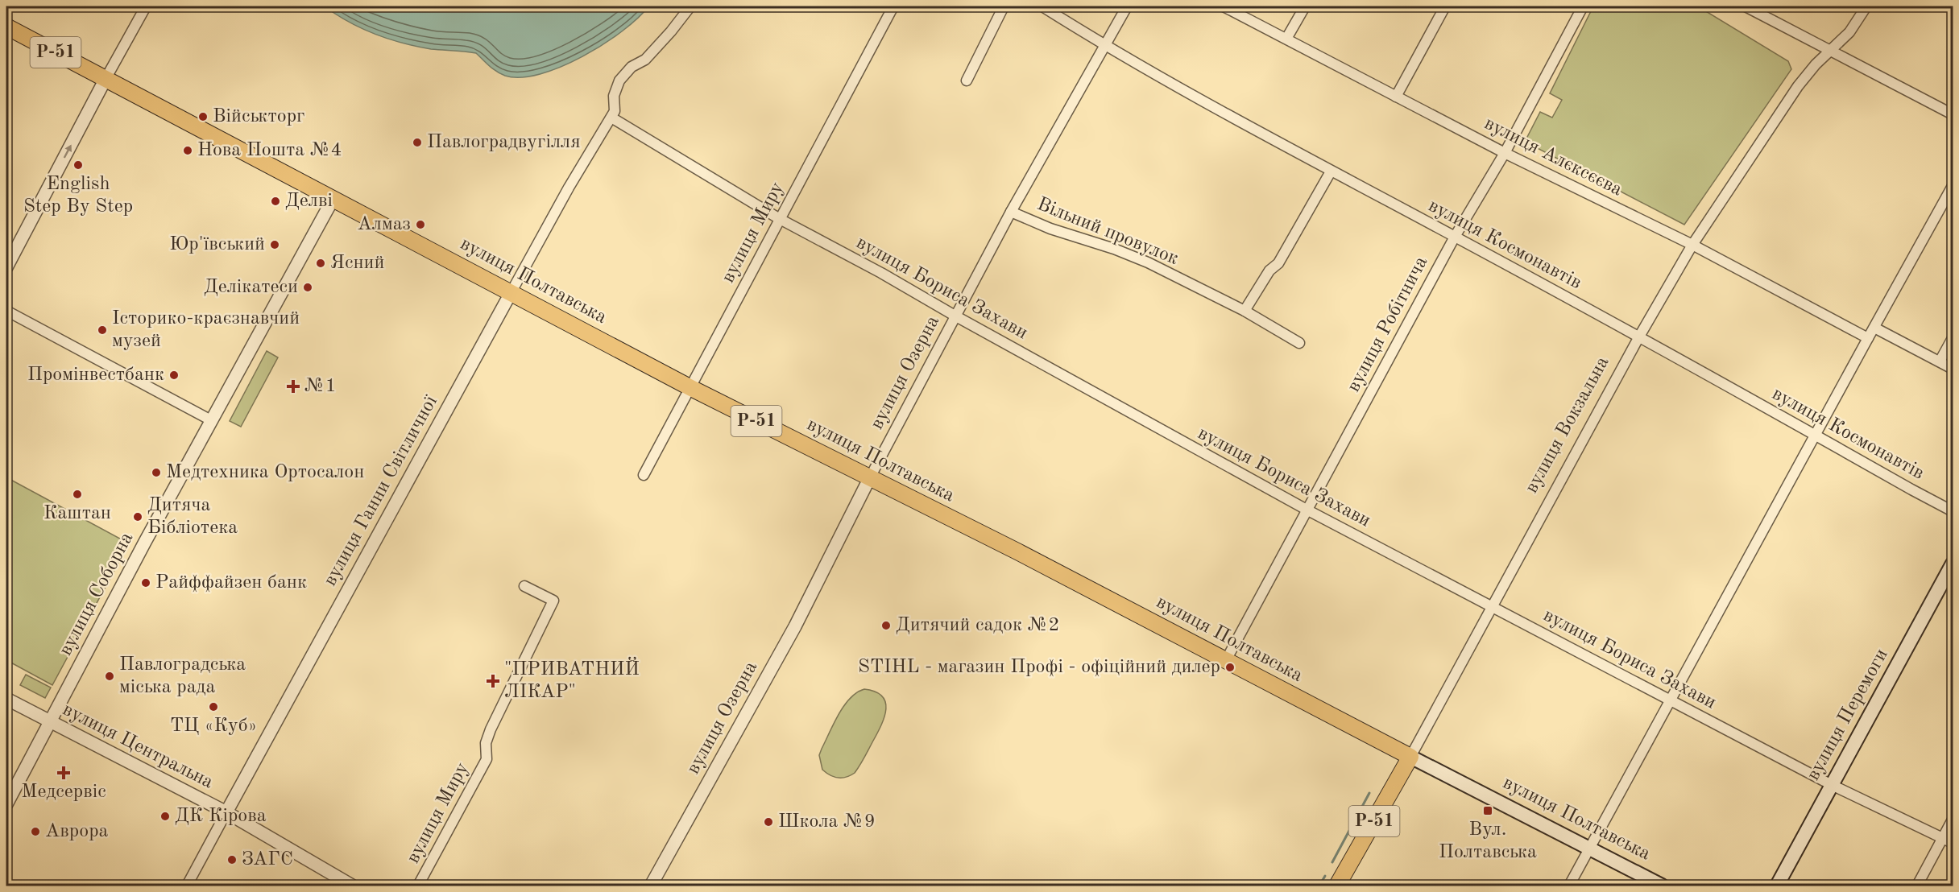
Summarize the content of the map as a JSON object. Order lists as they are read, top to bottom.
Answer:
{
  "streets": {
    "main road": [
      "Р-51",
      "вулиця Полтавська",
      "вулиця Вокзальна",
      "вулиця Перемоги"
    ],
    "street": [
      "вулиця Алєксєєва",
      "Вільний провулок",
      "вулиця Миру",
      "вулиця Космонавтів",
      "вулиця Бориса Захави",
      "вулиця Робітнича",
      "вулиця Озерна",
      "вулиця Ганни Світличної",
      "вулиця Соборна",
      "вулиця Центральна"
    ]
  },
  "crossings": [
    ["вулиця Алєксєєва", "вулиця Робітнича"],
    ["вулиця Алєксєєва", "вулиця Вокзальна"],
    ["Вільний провулок", "вулиця Озерна"],
    ["вулиця Миру", "вулиця Полтавська"],
    ["вулиця Миру", "вулиця Бориса Захави"],
    ["вулиця Космонавтів", "вулиця Робітнича"],
    ["вулиця Космонавтів", "вулиця Озерна"],
    ["вулиця Космонавтів", "вулиця Вокзальна"],
    ["вулиця Полтавська", "вулиця Робітнича"],
    ["вулиця Полтавська", "вулиця Озерна"],
    ["вулиця Полтавська", "вулиця Вокзальна"],
    ["вулиця Полтавська", "вулиця Ганни Світличної"],
    ["вулиця Полтавська", "вулиця Соборна"],
    ["вулиця Бориса Захави", "вулиця Робітнича"],
    ["вулиця Бориса Захави", "вулиця Озерна"],
    ["вулиця Бориса Захави", "вулиця Вокзальна"],
    ["вулиця Бориса Захави", "вулиця Ганни Світличної"],
    ["вулиця Бориса Захави", "вулиця Перемоги"],
    ["вулиця Ганни Світличної", "вулиця Центральна"],
    ["вулиця Соборна", "вулиця Центральна"]
  ],
  "places": {
    "other": [
      "Військторг",
      "Павлоградвугілля",
      "Нова Пошта №4",
      "English Step By Step",
      "Делві",
      "Алмаз",
      "Юр'ївський",
      "Ясний",
      "Делiкатеси",
      "Історико-краєзнавчий музей",
      "Промінвестбанк",
      "Медтехника Ортосалон",
      "Каштан",
      "Дитяча Бiблiотека",
      "Райффайзен банк",
      "Дитячий садок №2",
      "STIHL - магазин Профі - офіційний дилер",
      "Павлоградська міська рада",
      "ТЦ «Куб»",
      "ДК Кірова",
      "Школа №9",
      "Аврора",
      "ЗАГС"
    ],
    "health": ["№1", "\"ПРИВАТНИЙ ЛІКАР\"", "Медсервіс"],
    "transit": ["Вул. Полтавська"]
  }
}
